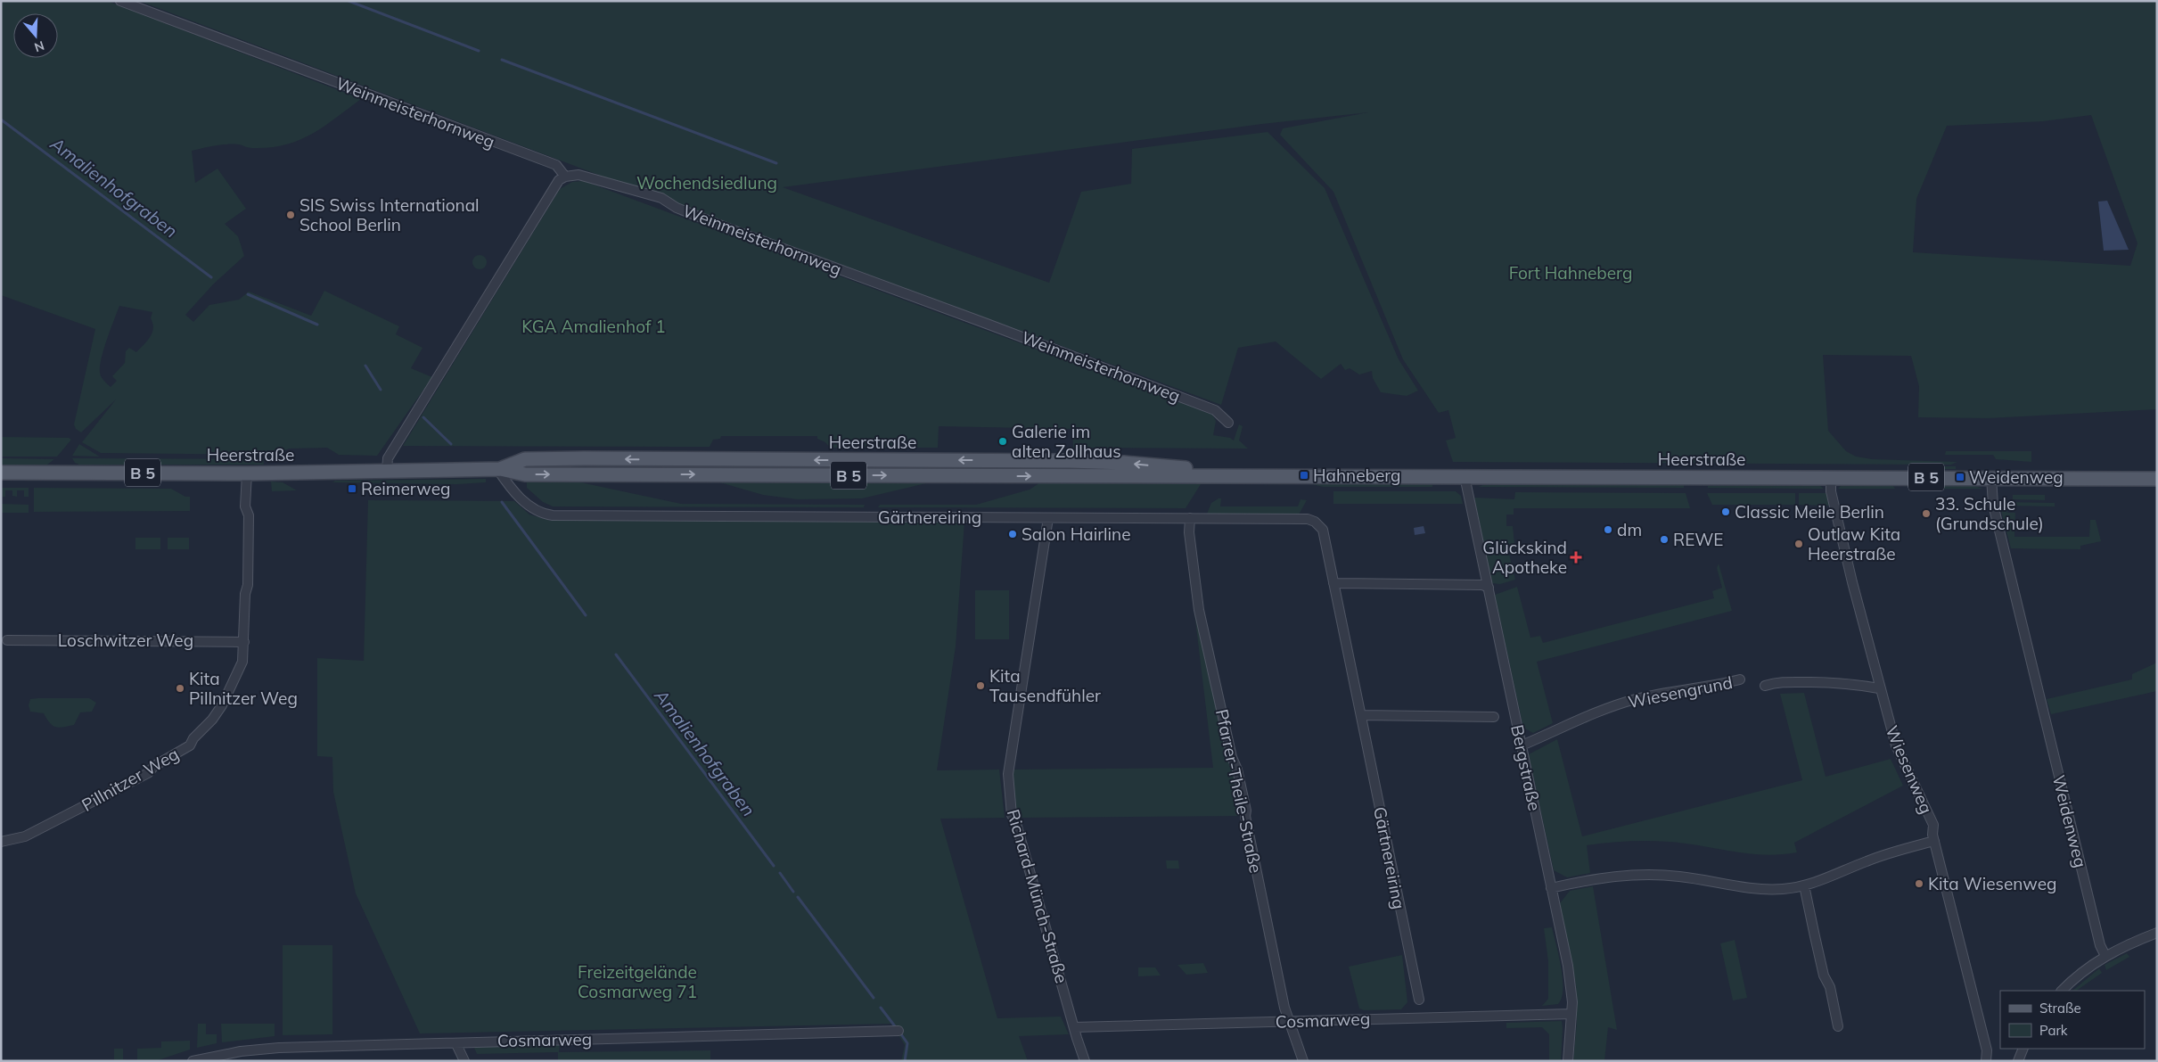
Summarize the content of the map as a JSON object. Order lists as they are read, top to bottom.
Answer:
{
  "streets": {
    "main road": ["Heerstraße", "B 5"],
    "street": [
      "Weinmeisterhornweg",
      "Gärtnereiring",
      "Loschwitzer Weg",
      "Wiesengrund",
      "Bergstraße",
      "Wiesenweg",
      "Pillnitzer Weg",
      "Pfarrer-Theile-Straße",
      "Weidenweg",
      "Richard-Münch-Straße",
      "Cosmarweg"
    ]
  },
  "crossings": [
    ["Heerstraße", "Gärtnereiring"],
    ["Heerstraße", "Bergstraße"],
    ["Heerstraße", "Wiesenweg"],
    ["Heerstraße", "Pillnitzer Weg"],
    ["Heerstraße", "Weidenweg"],
    ["Gärtnereiring", "Pfarrer-Theile-Straße"],
    ["Gärtnereiring", "Richard-Münch-Straße"],
    ["Loschwitzer Weg", "Pillnitzer Weg"],
    ["Wiesengrund", "Bergstraße"],
    ["Bergstraße", "Cosmarweg"],
    ["Pfarrer-Theile-Straße", "Cosmarweg"],
    ["Richard-Münch-Straße", "Cosmarweg"]
  ],
  "water": ["Amalienhofgraben"],
  "parks": [
    "Wochendsiedlung",
    "Fort Hahneberg",
    "KGA Amalienhof 1",
    "Freizeitgelände Cosmarweg 71"
  ],
  "places": {
    "other": [
      "SIS Swiss International School Berlin",
      "Galerie im alten Zollhaus",
      "Classic Meile Berlin",
      "33. Schule (Grundschule)",
      "dm",
      "Salon Hairline",
      "REWE",
      "Outlaw Kita Heerstraße",
      "Kita Tausendfühler",
      "Kita Pillnitzer Weg",
      "Kita Wiesenweg"
    ],
    "transit": ["Hahneberg", "Weidenweg", "Reimerweg"],
    "health": ["Glückskind Apotheke"]
  },
  "legend": ["Straße", "Park"],
  "north": "bottom"
}
